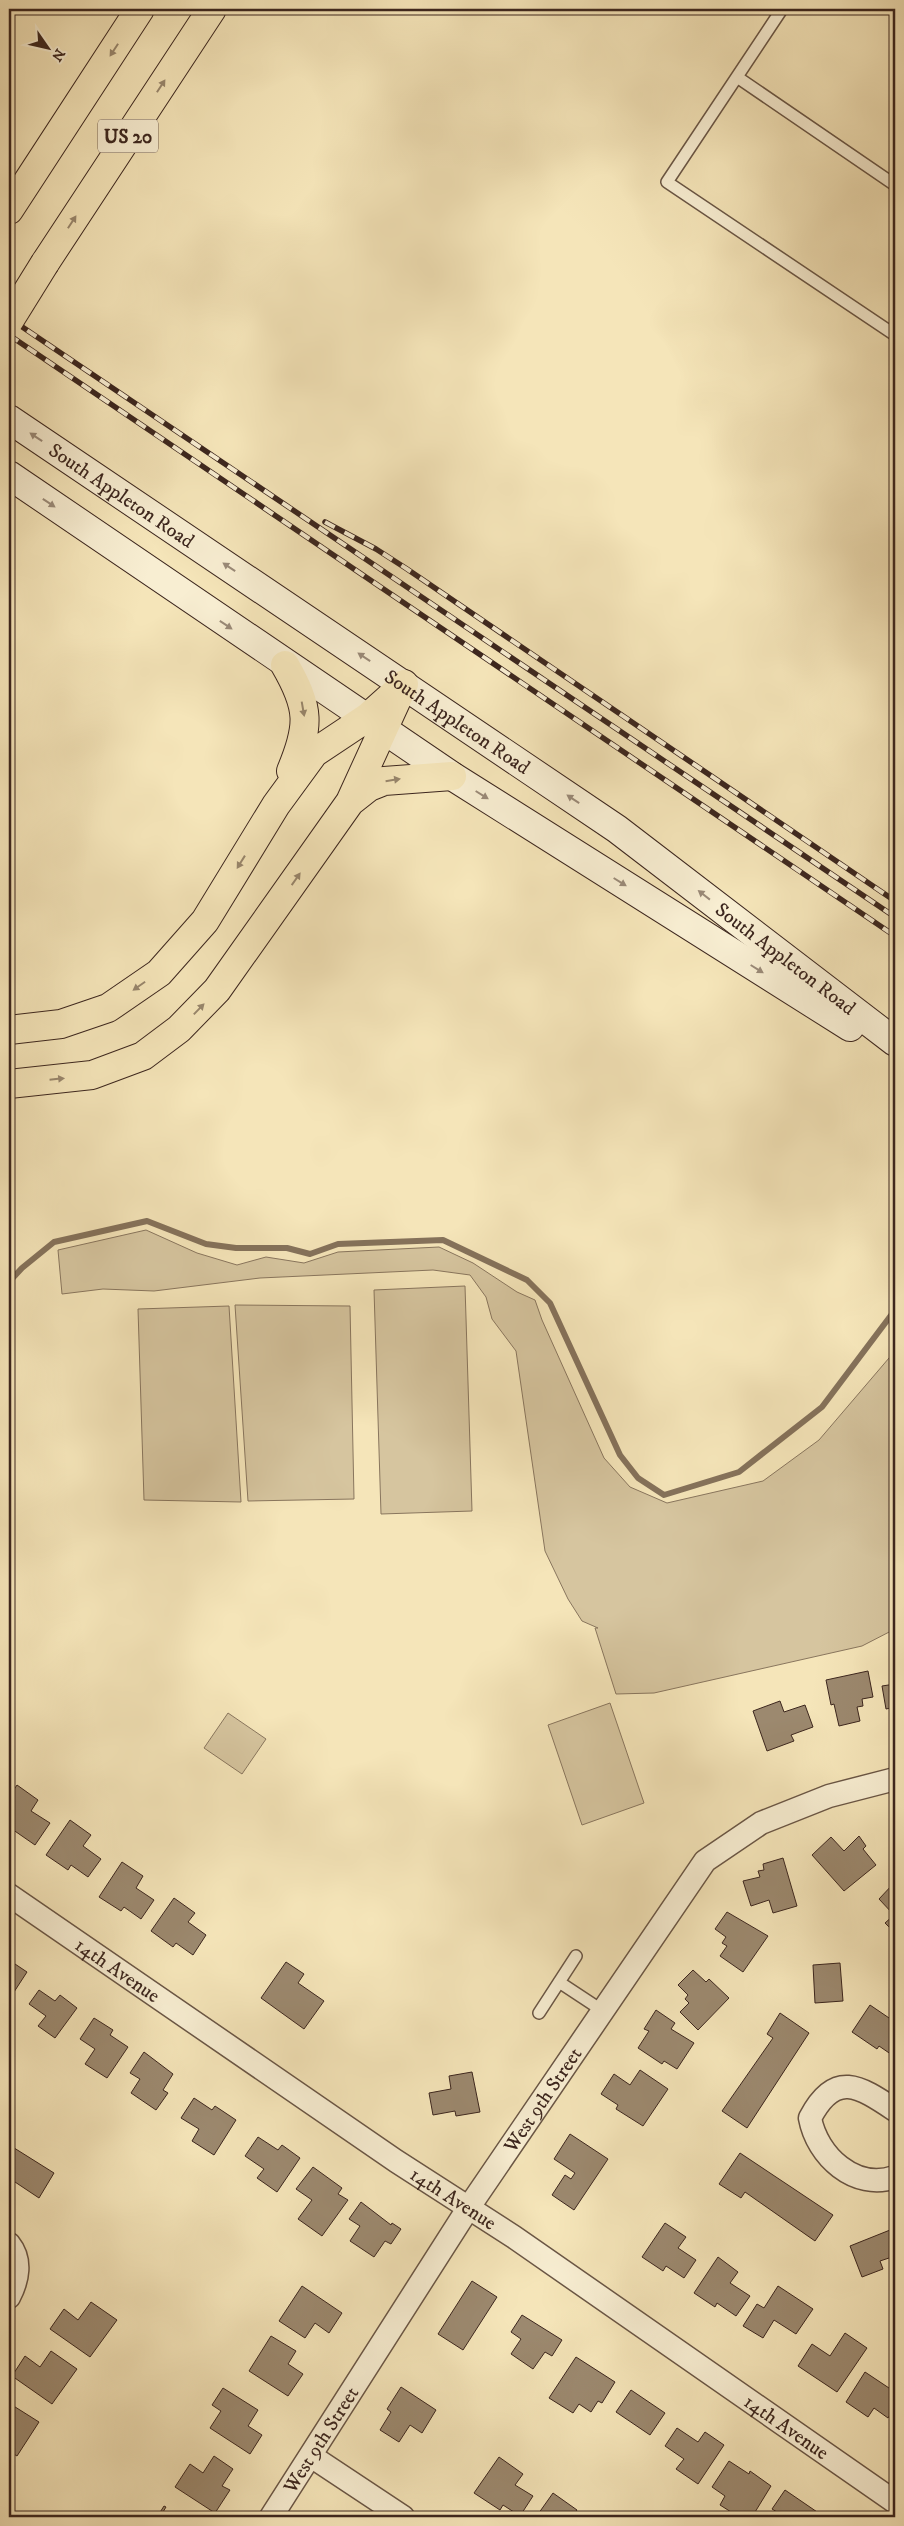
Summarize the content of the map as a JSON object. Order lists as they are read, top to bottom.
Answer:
{
  "streets": {
    "main road": ["US 20", "South Appleton Road"],
    "street": ["14th Avenue", "West 9th Street"]
  },
  "crossings": [
    ["14th Avenue", "West 9th Street"]
  ],
  "north": "bottom right"
}
